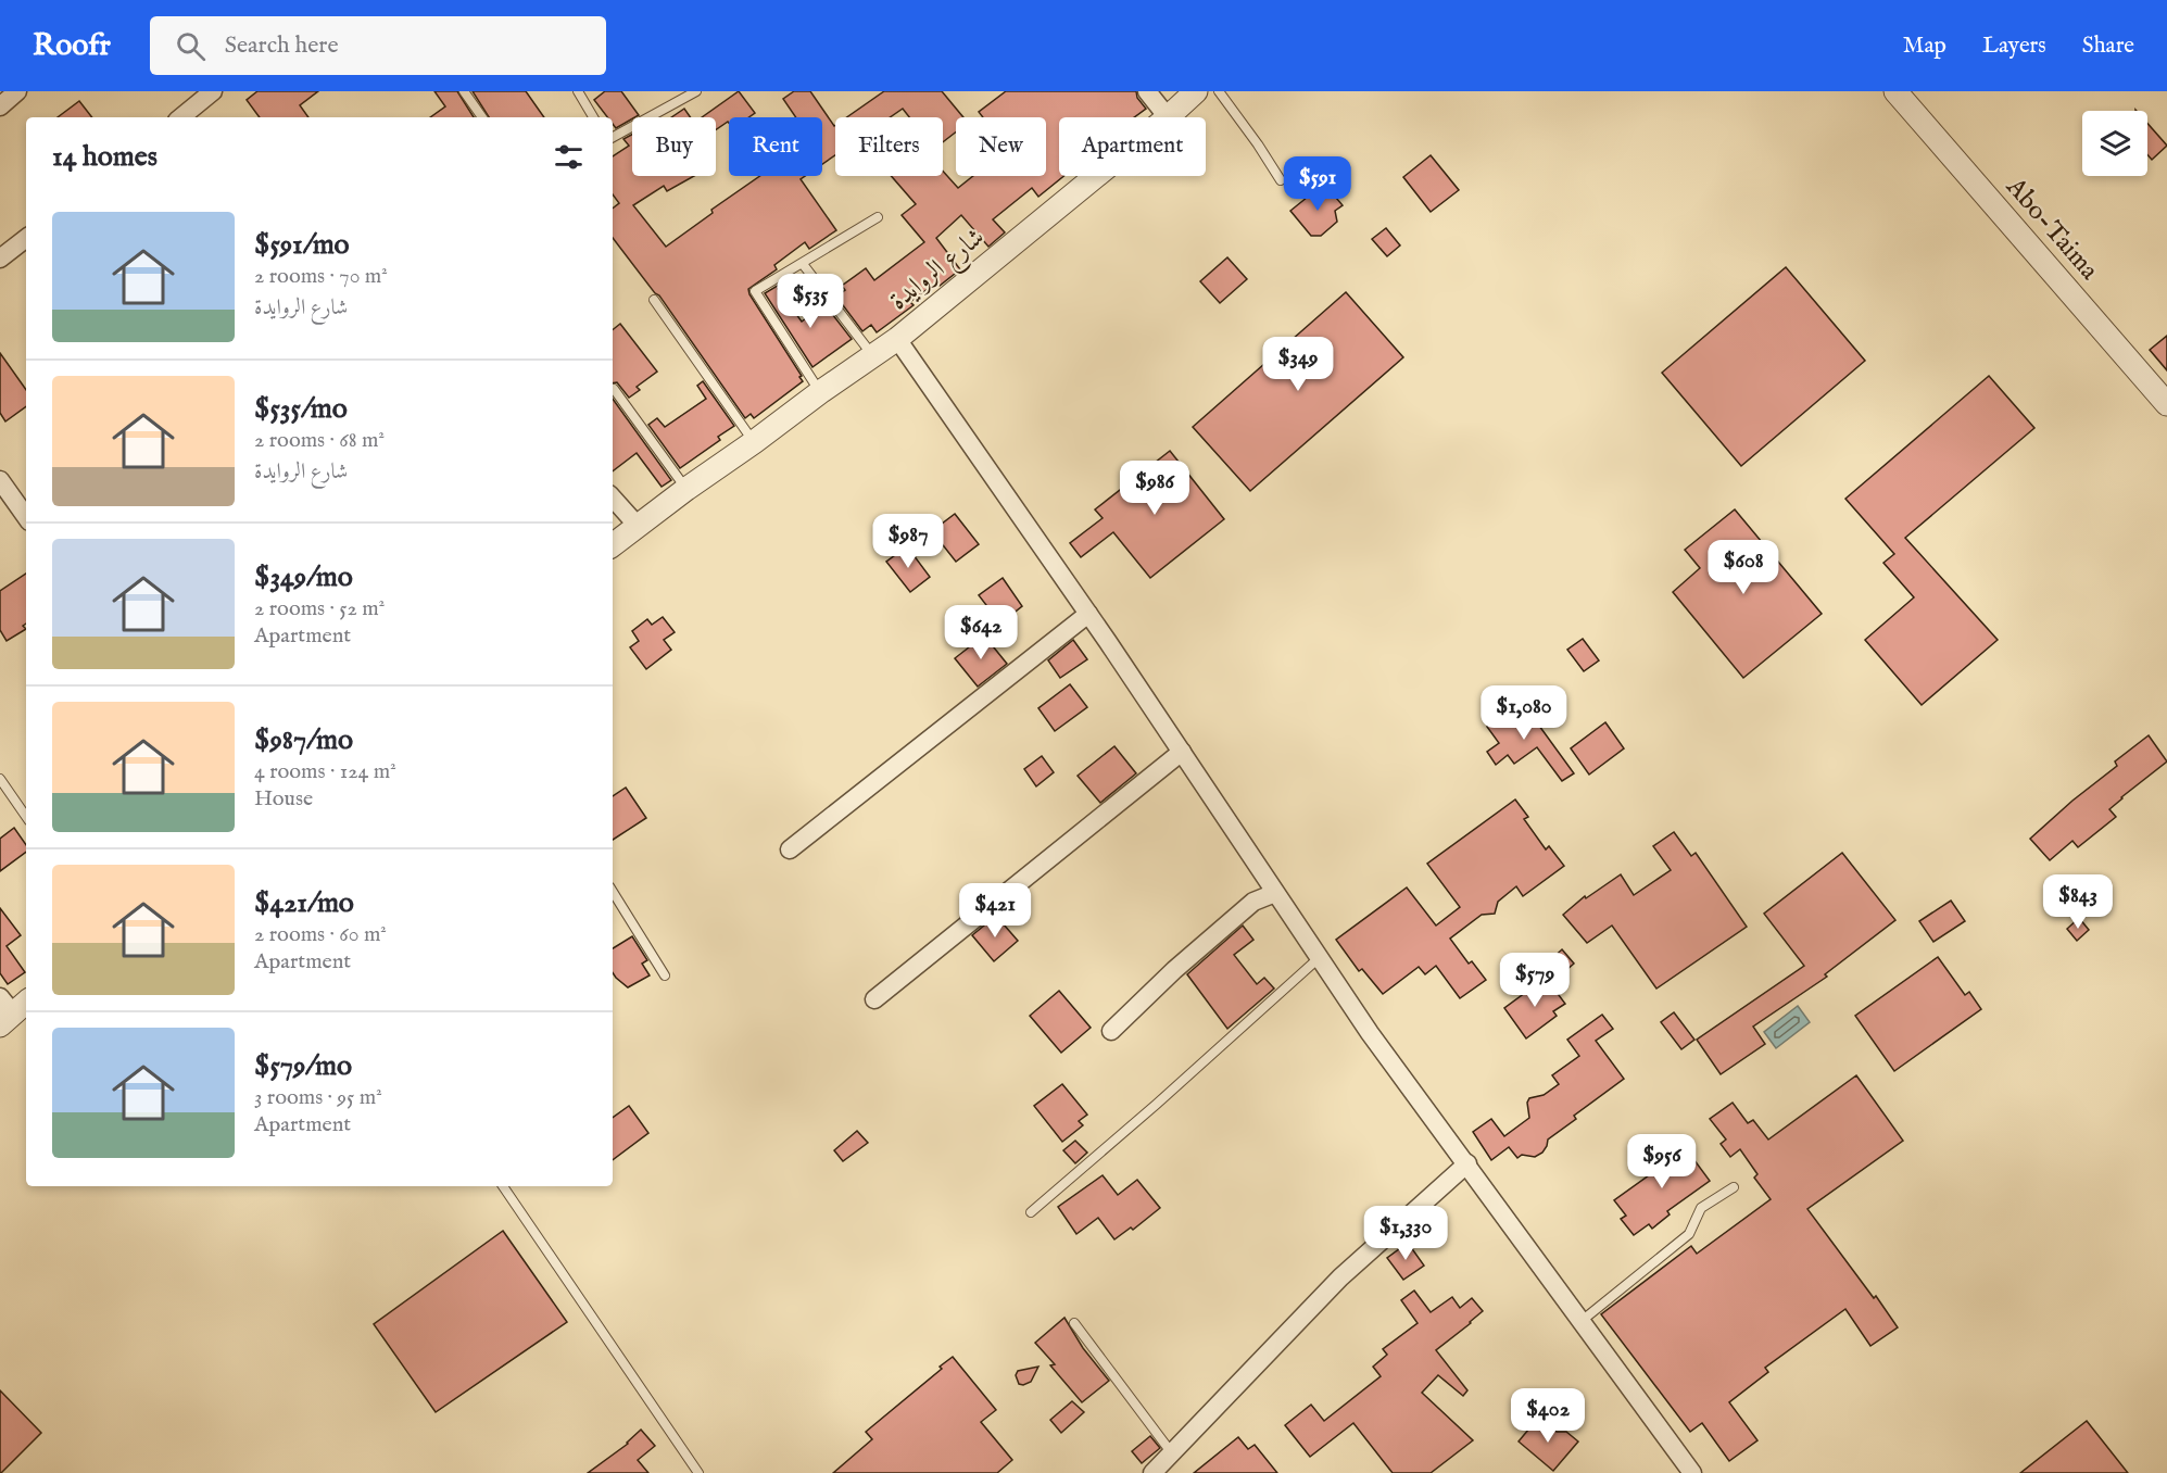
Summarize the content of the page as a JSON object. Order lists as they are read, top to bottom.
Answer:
{
  "streets": {
    "street": ["Abo-Taima", "شارع الروايدة"]
  },
  "page": {
    "header": "Roofr",
    "search": "Search here",
    "nav": ["Map", "Layers", "Share"],
    "chip": [
      "Buy",
      "Rent",
      "Filters",
      "New",
      "Apartment"
    ],
    "heading": "14 homes",
    "price": [
      "$591",
      "$535",
      "$349",
      "$986",
      "$987",
      "$608",
      "$642",
      "$1,080",
      "$843",
      "$421",
      "$579",
      "$956",
      "$1,330",
      "$402"
    ],
    "list": [
      {
        "name": "$591/mo",
        "note": "2 rooms · 70 m² · شارع الروايدة"
      },
      {
        "name": "$535/mo",
        "note": "2 rooms · 68 m² · شارع الروايدة"
      },
      {
        "name": "$349/mo",
        "note": "2 rooms · 52 m² · Apartment"
      },
      {
        "name": "$987/mo",
        "note": "4 rooms · 124 m² · House"
      },
      {
        "name": "$421/mo",
        "note": "2 rooms · 60 m² · Apartment"
      },
      {
        "name": "$579/mo",
        "note": "3 rooms · 95 m² · Apartment"
      }
    ]
  }
}
